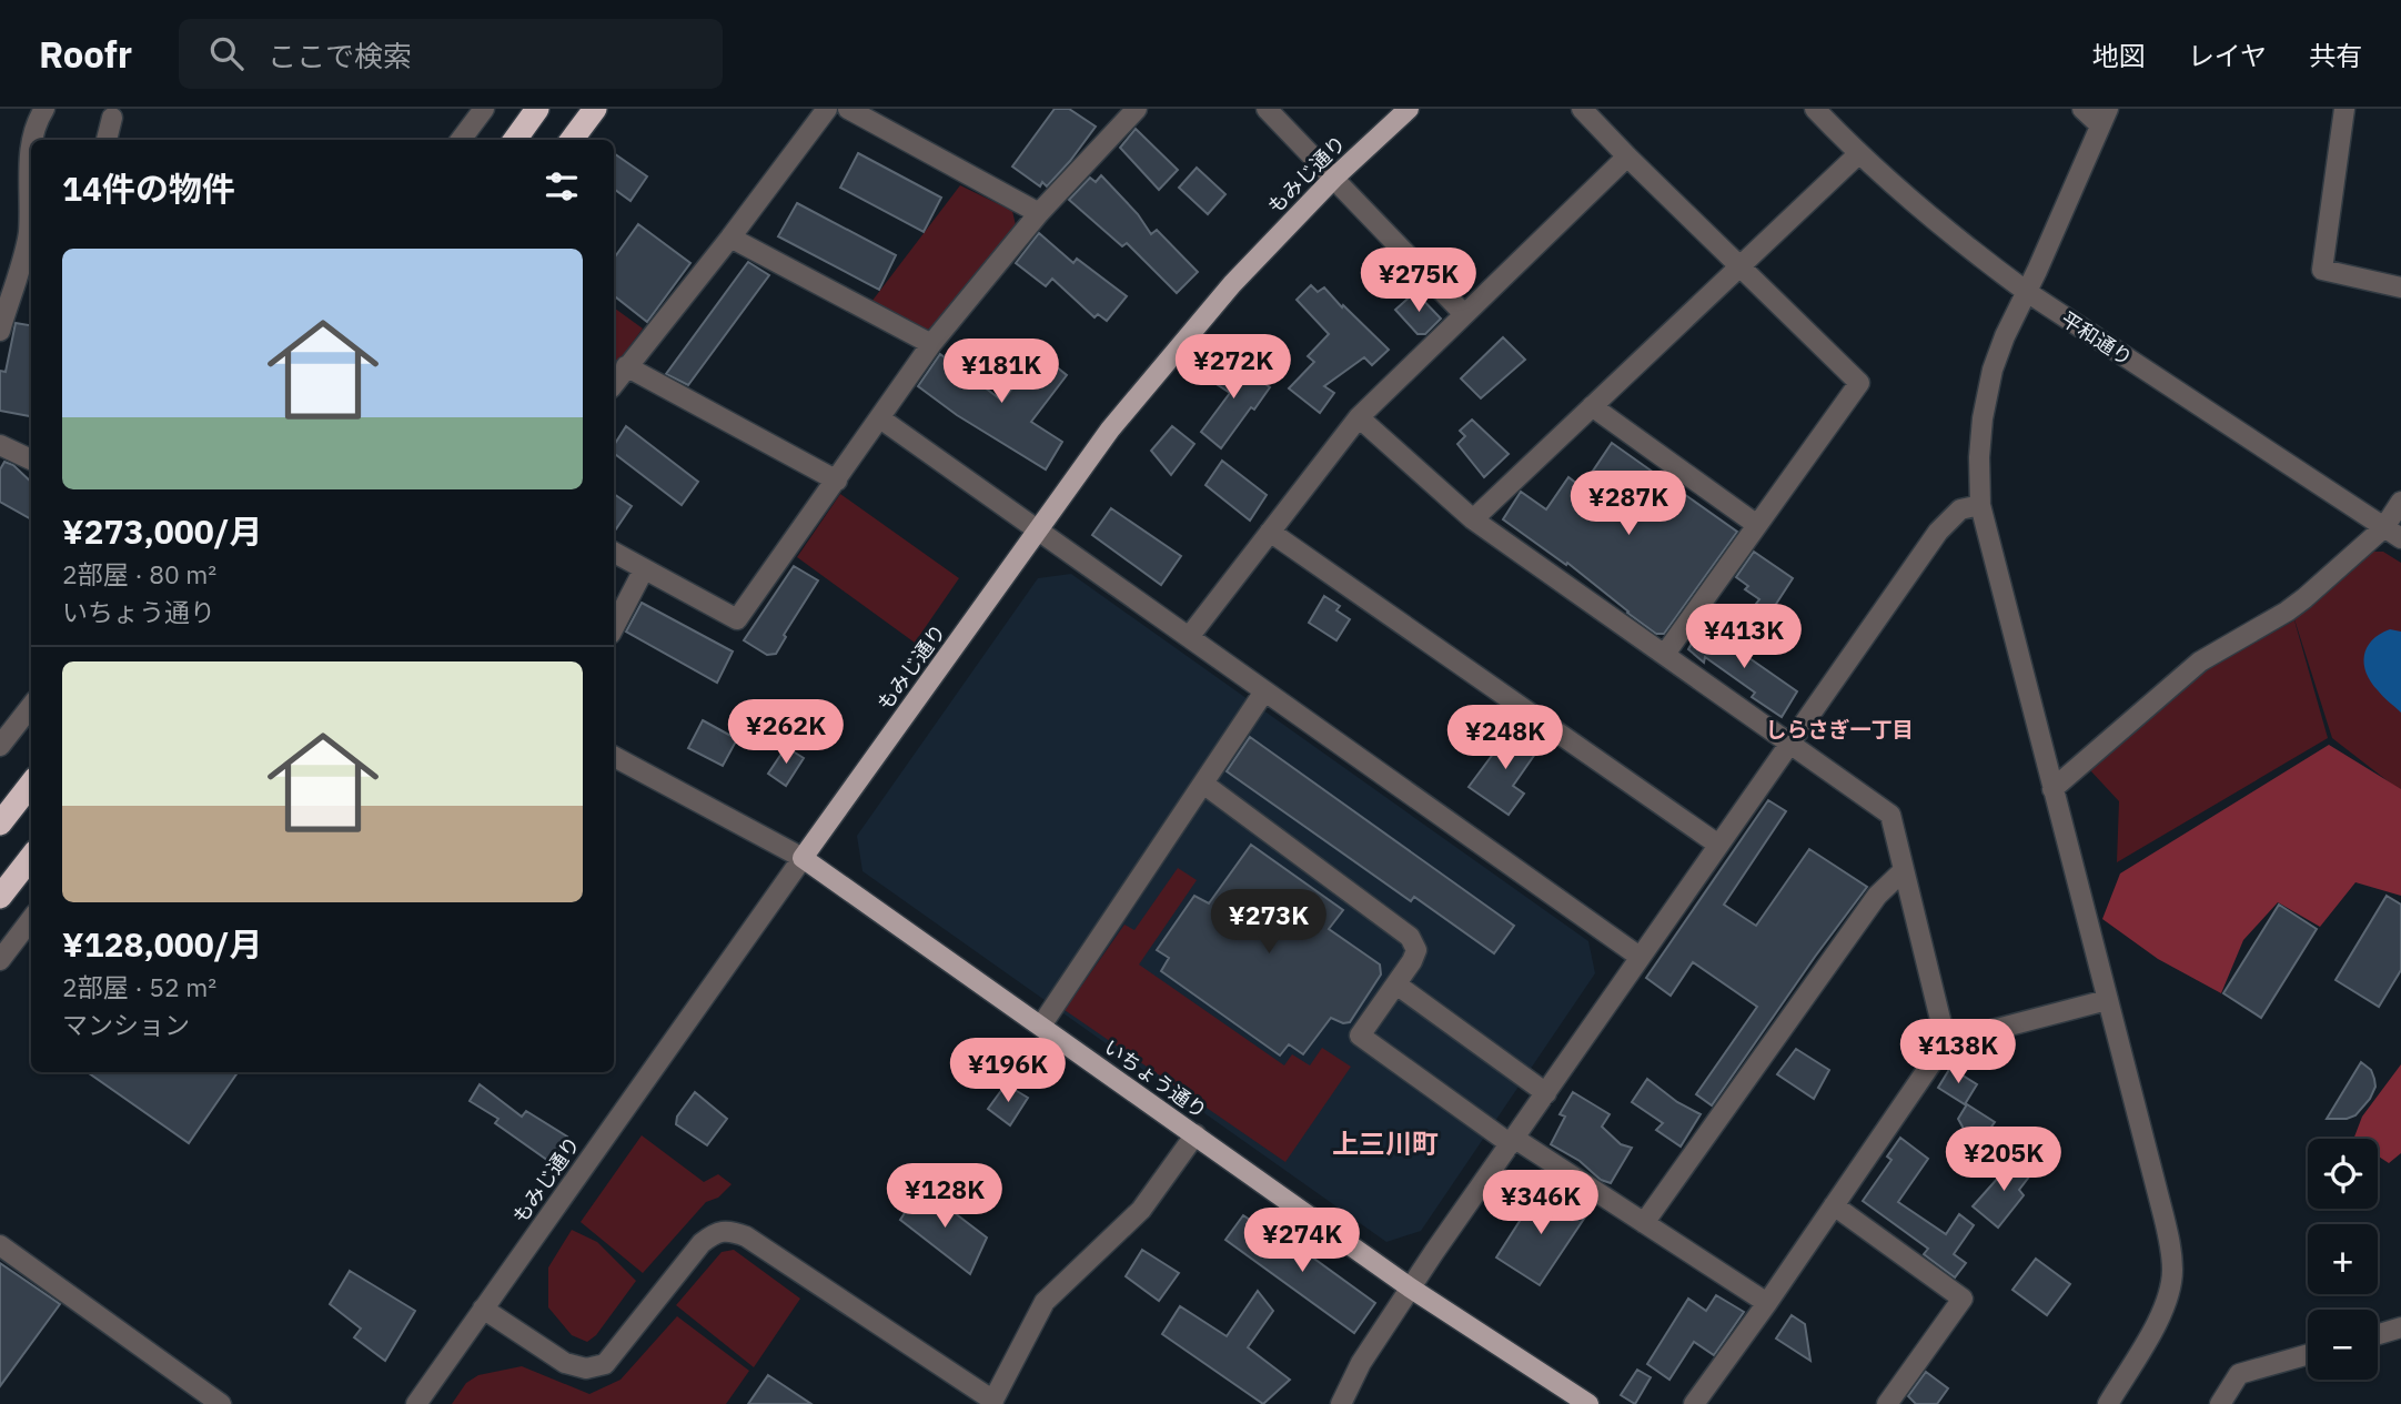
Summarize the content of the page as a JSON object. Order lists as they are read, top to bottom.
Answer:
{
  "streets": {
    "main road": ["もみじ通り", "いちょう通り"],
    "street": ["平和通り"]
  },
  "crossings": [
    ["もみじ通り", "いちょう通り"]
  ],
  "districts": ["しらさぎ一丁目", "上三川町"],
  "page": {
    "header": "Roofr",
    "search": "ここで検索",
    "nav": ["地図", "レイヤ", "共有"],
    "heading": "14件の物件",
    "list": [
      {
        "name": "¥273,000/月",
        "note": "2部屋 · 80 m² · いちょう通り"
      },
      {
        "name": "¥128,000/月",
        "note": "2部屋 · 52 m² · マンション"
      }
    ],
    "price": [
      "¥275K",
      "¥272K",
      "¥181K",
      "¥287K",
      "¥413K",
      "¥262K",
      "¥248K",
      "¥273K",
      "¥138K",
      "¥196K",
      "¥205K",
      "¥128K",
      "¥346K",
      "¥274K"
    ],
    "map_buttons": ["+", "−"]
  }
}
